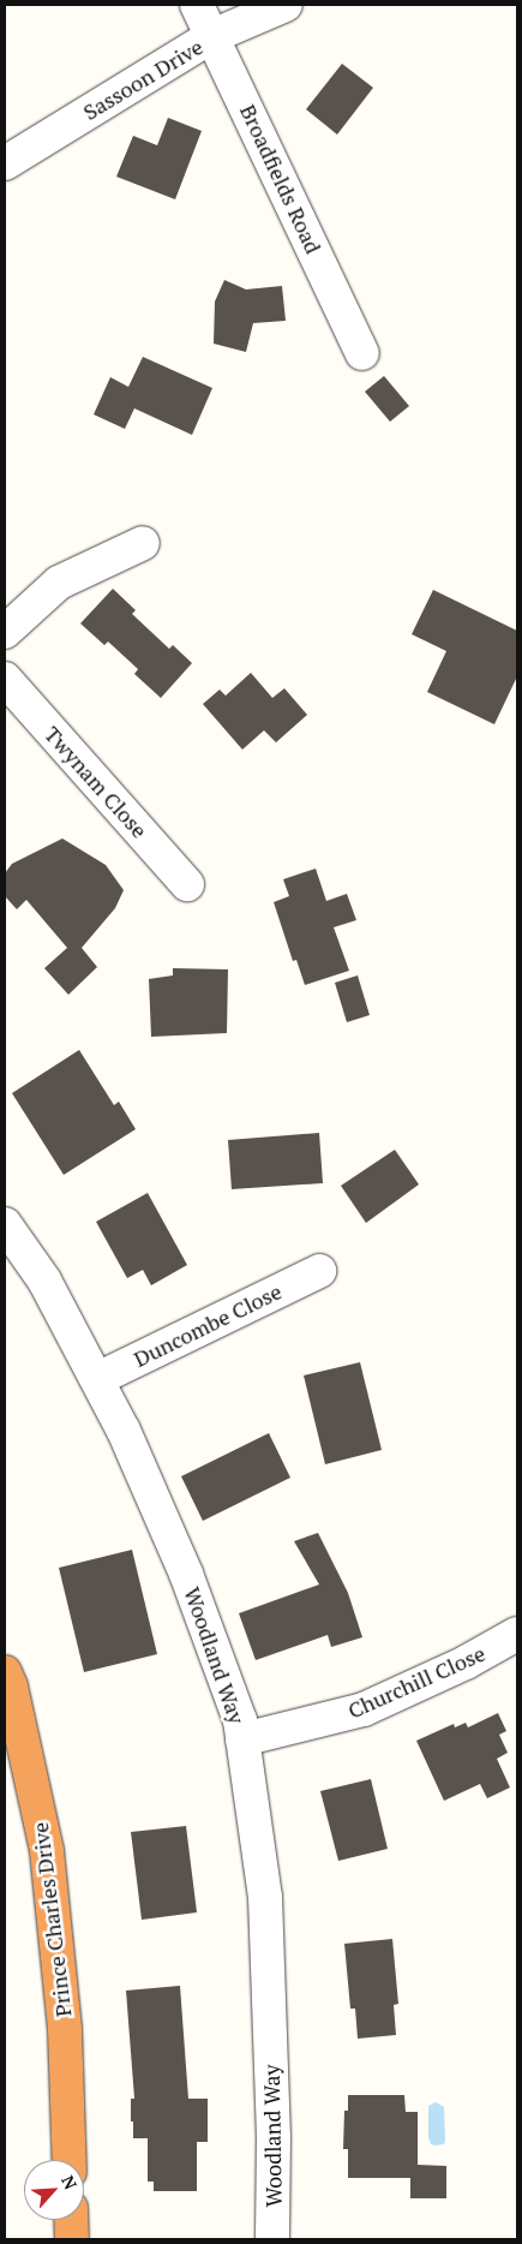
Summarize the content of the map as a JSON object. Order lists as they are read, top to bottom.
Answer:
{
  "streets": {
    "highway": ["Prince Charles Drive"],
    "street": [
      "Sassoon Drive",
      "Broadfields Road",
      "Twynam Close",
      "Duncombe Close",
      "Woodland Way",
      "Churchill Close"
    ]
  },
  "crossings": [
    ["Sassoon Drive", "Broadfields Road"],
    ["Duncombe Close", "Woodland Way"],
    ["Woodland Way", "Churchill Close"]
  ],
  "north": "top right"
}
